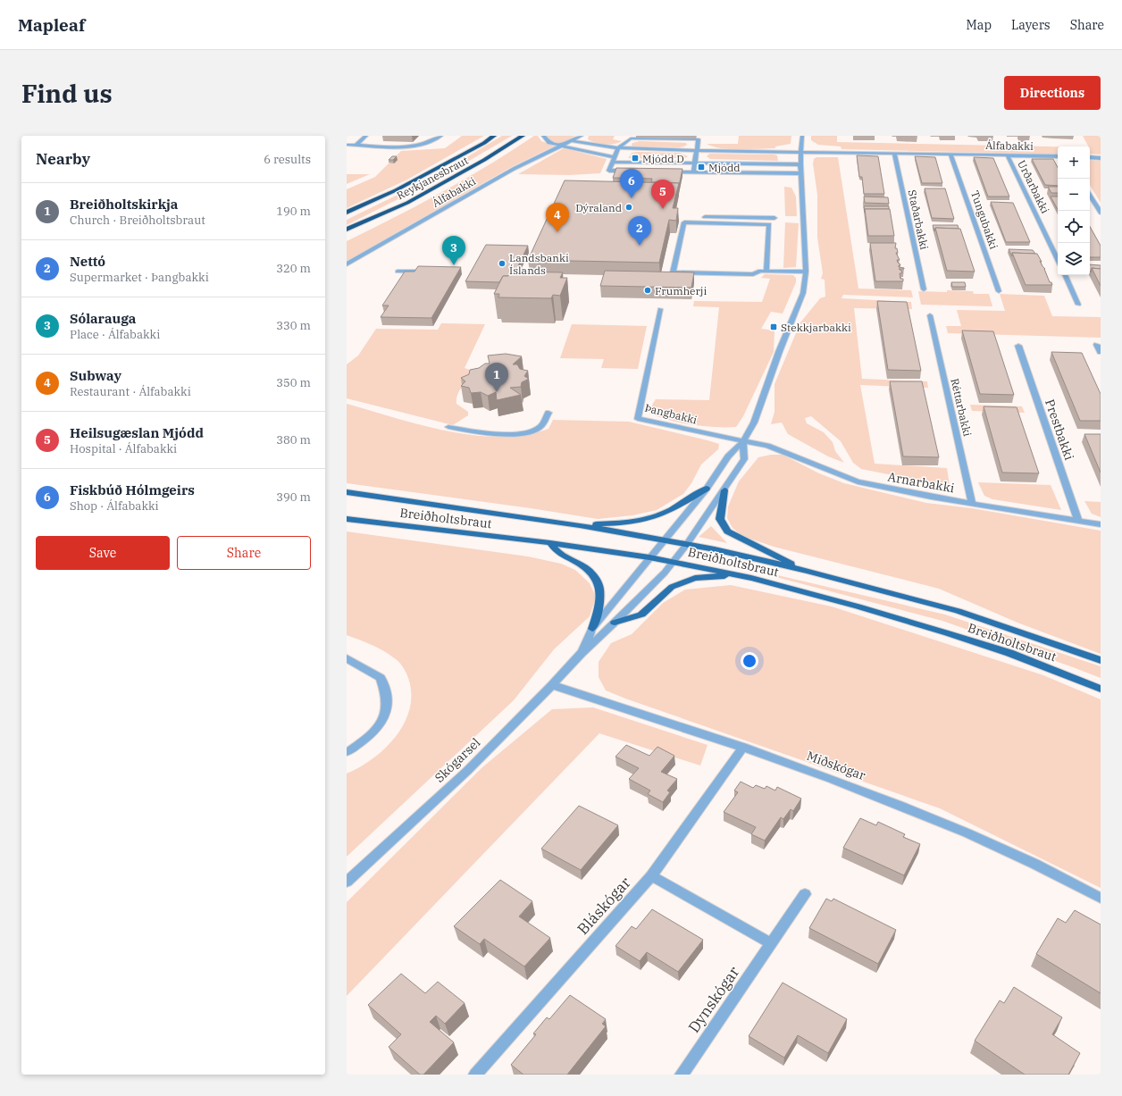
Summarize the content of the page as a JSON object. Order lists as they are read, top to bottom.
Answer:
{
  "streets": {
    "highway": ["Reykjanesbraut"],
    "main road": ["Breiðholtsbraut"],
    "street": [
      "Álfabakki",
      "Urðarbakki",
      "Staðarbakki",
      "Tungubakki",
      "Réttarbakki",
      "Þangbakki",
      "Prestbakki",
      "Arnarbakki",
      "Skógarsel",
      "Miðskógar",
      "Bláskógar",
      "Dynskógar"
    ]
  },
  "crossings": [
    ["Álfabakki", "Urðarbakki"],
    ["Álfabakki", "Staðarbakki"],
    ["Álfabakki", "Tungubakki"],
    ["Réttarbakki", "Arnarbakki"],
    ["Þangbakki", "Arnarbakki"],
    ["Prestbakki", "Arnarbakki"],
    ["Breiðholtsbraut", "Skógarsel"],
    ["Skógarsel", "Miðskógar"],
    ["Miðskógar", "Bláskógar"]
  ],
  "places": {
    "transit": ["Mjódd D", "Mjódd", "Stekkjarbakki"],
    "other": ["Dýraland", "Landsbanki Íslands", "Frumherji"]
  },
  "page": {
    "header": "Mapleaf",
    "nav": ["Map", "Layers", "Share"],
    "buttons": [
      "Directions",
      ["Save", "Share"]
    ],
    "title": "Find us",
    "heading": ["Nearby", "6 results"],
    "map_buttons": ["+", "−"],
    "pins": [
      "6",
      "5",
      "4",
      "2",
      "3",
      "1"
    ],
    "list": [
      {
        "mark": "1",
        "name": "Breiðholtskirkja",
        "note": "Church · Breiðholtsbraut",
        "value": "190 m"
      },
      {
        "mark": "2",
        "name": "Nettó",
        "note": "Supermarket · Þangbakki",
        "value": "320 m"
      },
      {
        "mark": "3",
        "name": "Sólarauga",
        "note": "Place · Álfabakki",
        "value": "330 m"
      },
      {
        "mark": "4",
        "name": "Subway",
        "note": "Restaurant · Álfabakki",
        "value": "350 m"
      },
      {
        "mark": "5",
        "name": "Heilsugæslan Mjódd",
        "note": "Hospital · Álfabakki",
        "value": "380 m"
      },
      {
        "mark": "6",
        "name": "Fiskbúð Hólmgeirs",
        "note": "Shop · Álfabakki",
        "value": "390 m"
      }
    ]
  }
}
